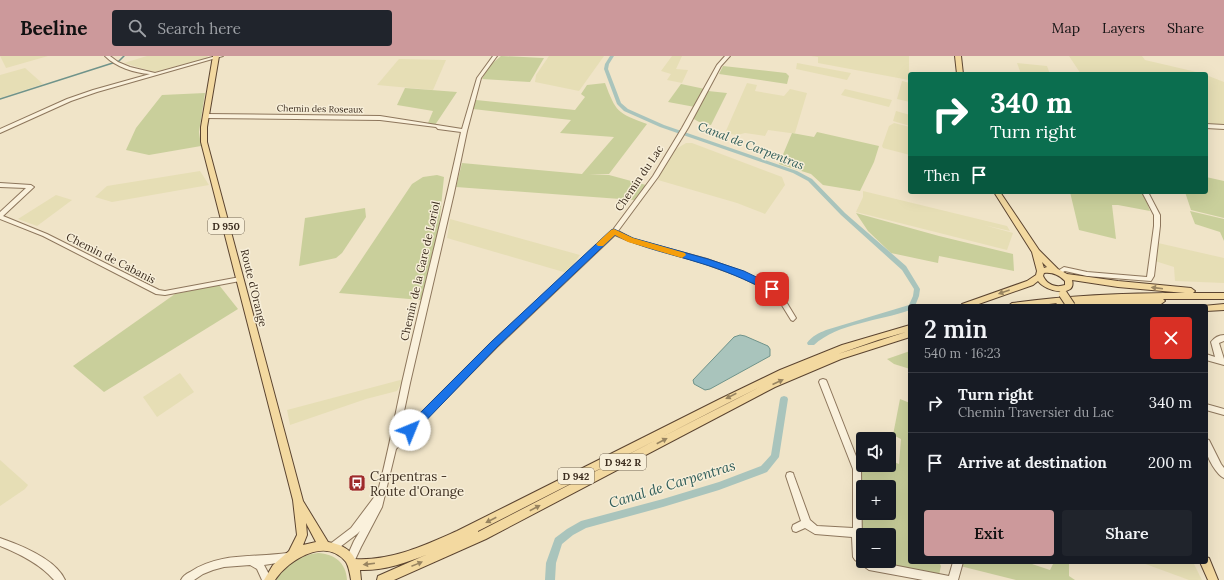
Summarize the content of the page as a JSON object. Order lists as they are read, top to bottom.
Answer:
{
  "streets": {
    "main road": [
      "D 950",
      "Route d'Orange",
      "D 942 R",
      "D 942"
    ],
    "street": [
      "Chemin des Roseaux",
      "Chemin du Lac",
      "Chemin de Cabanis",
      "Chemin de la Gare de Loriol"
    ]
  },
  "crossings": [
    ["Chemin des Roseaux", "Chemin de la Gare de Loriol"],
    ["Chemin des Roseaux", "Route d'Orange"],
    ["Chemin du Lac", "Chemin de la Gare de Loriol"],
    ["D 950", "Chemin de la Gare de Loriol"],
    ["D 950", "Route d'Orange"],
    ["D 950", "D 942"],
    ["Chemin de Cabanis", "Route d'Orange"],
    ["Chemin de la Gare de Loriol", "Route d'Orange"],
    ["Chemin de la Gare de Loriol", "D 942"]
  ],
  "water": ["Canal de Carpentras"],
  "places": {
    "bus stop": ["Carpentras - Route d'Orange"]
  },
  "page": {
    "header": "Beeline",
    "search": "Search here",
    "nav": ["Map", "Layers", "Share"],
    "turn": ["340 m", "Turn right"],
    "then": "Then",
    "heading": ["2 min", "540 m · 16:23"],
    "list": [
      {
        "name": "Turn right",
        "note": "Chemin Traversier du Lac",
        "value": "340 m"
      },
      {
        "name": "Arrive at destination",
        "value": "200 m"
      }
    ],
    "map_buttons": ["+", "−"],
    "buttons": ["Exit", "Share"]
  }
}
